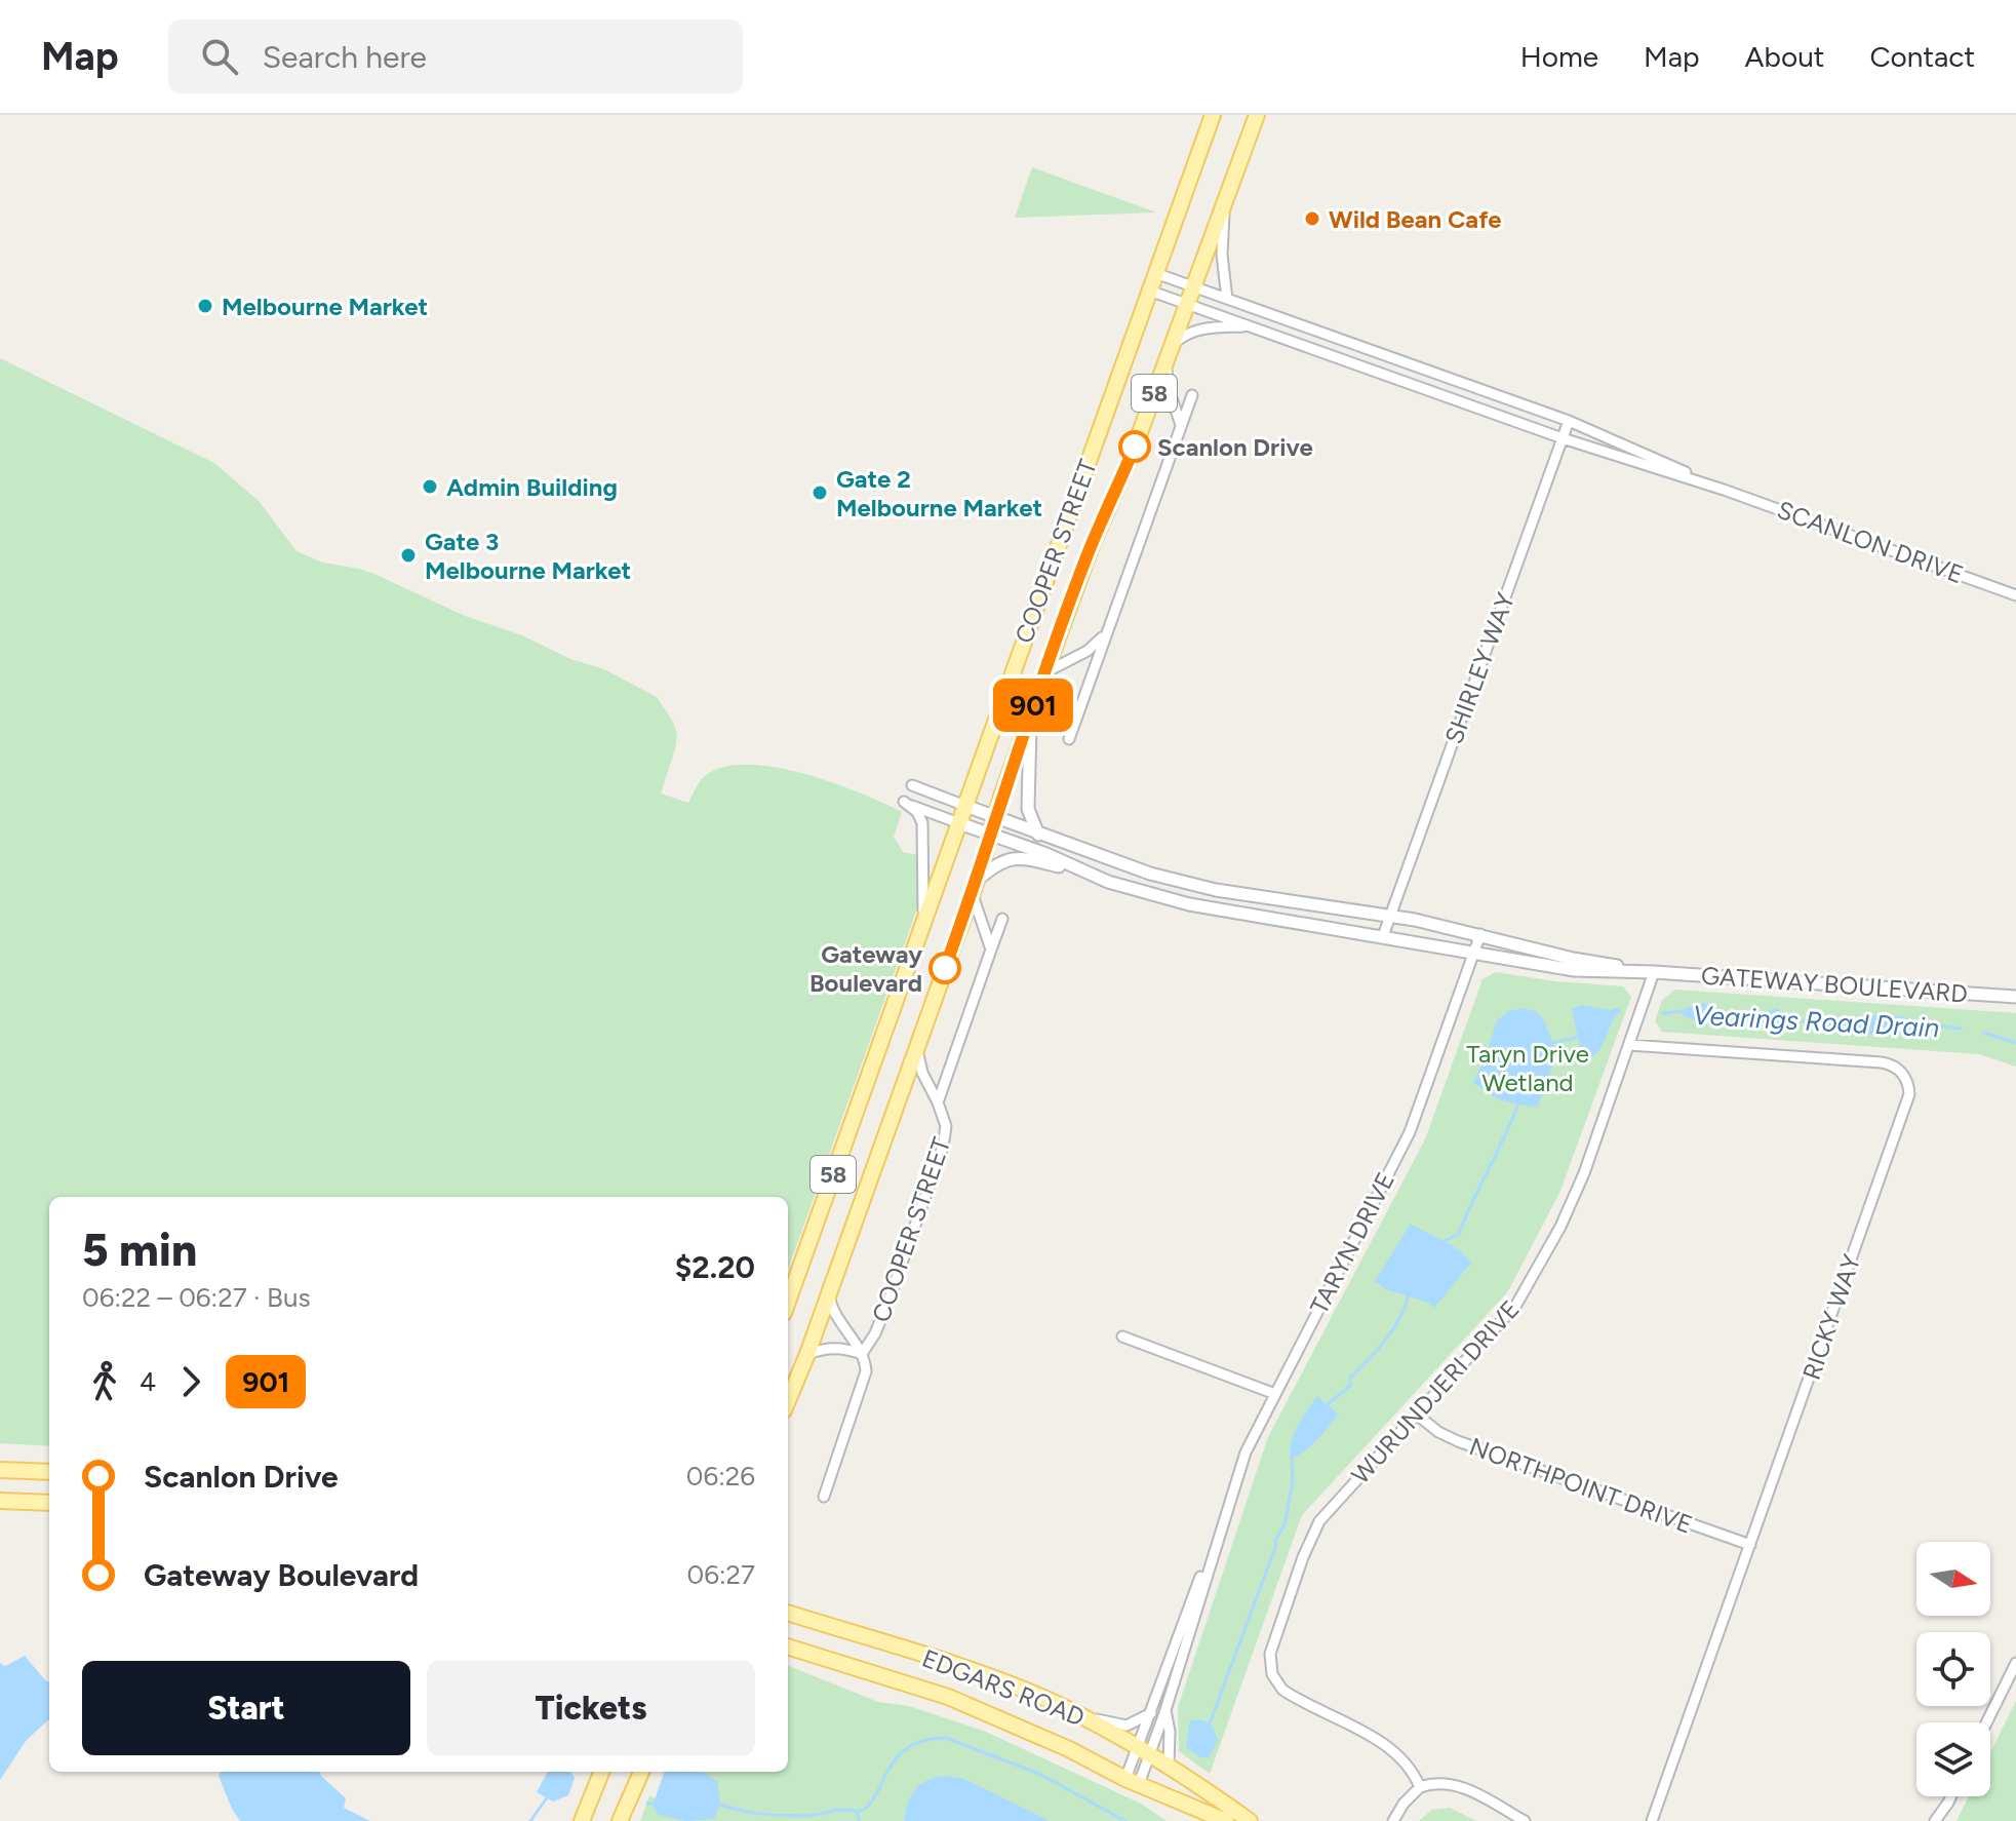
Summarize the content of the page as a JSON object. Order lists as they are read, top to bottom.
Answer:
{
  "streets": {
    "main road": ["58", "COOPER STREET", "EDGARS ROAD"],
    "street": [
      "SCANLON DRIVE",
      "SHIRLEY WAY",
      "GATEWAY BOULEVARD",
      "TARYN DRIVE",
      "RICKY WAY",
      "WURUNDJERI DRIVE",
      "NORTHPOINT DRIVE"
    ]
  },
  "crossings": [
    ["SCANLON DRIVE", "COOPER STREET"],
    ["SCANLON DRIVE", "SHIRLEY WAY"],
    ["COOPER STREET", "GATEWAY BOULEVARD"],
    ["SHIRLEY WAY", "GATEWAY BOULEVARD"],
    ["GATEWAY BOULEVARD", "TARYN DRIVE"],
    ["GATEWAY BOULEVARD", "WURUNDJERI DRIVE"],
    ["TARYN DRIVE", "EDGARS ROAD"],
    ["RICKY WAY", "WURUNDJERI DRIVE"],
    ["RICKY WAY", "NORTHPOINT DRIVE"],
    ["WURUNDJERI DRIVE", "NORTHPOINT DRIVE"]
  ],
  "water": ["Vearings Road Drain"],
  "parks": ["Taryn Drive Wetland"],
  "places": [
    "Wild Bean Cafe",
    "Melbourne Market",
    "Scanlon Drive",
    "Admin Building",
    "Gate 2 Melbourne Market",
    "Gate 3 Melbourne Market",
    "Gateway Boulevard"
  ],
  "lines": ["bus line 901"],
  "north": "right",
  "page": {
    "header": "Map",
    "search": "Search here",
    "nav": [
      "Home",
      "Map",
      "About",
      "Contact"
    ],
    "on_map": "901",
    "heading": ["5 min", "06:22 – 06:27 · Bus", "$2.20"],
    "legs": ["4", "901"],
    "list": [
      {
        "name": "Scanlon Drive",
        "value": "06:26"
      },
      {
        "name": "Gateway Boulevard",
        "value": "06:27"
      }
    ],
    "buttons": ["Start", "Tickets"]
  }
}
